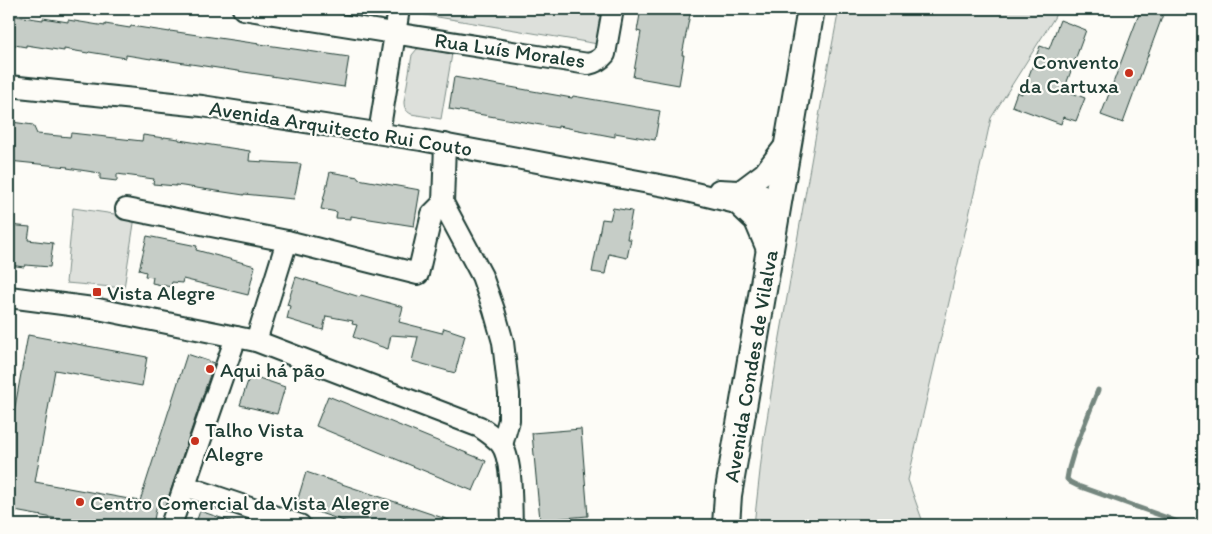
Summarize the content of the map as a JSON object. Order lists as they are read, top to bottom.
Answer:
{
  "streets": {
    "main road": ["Avenida Condes de Vilalva"],
    "street": ["Rua Luís Morales", "Avenida Arquitecto Rui Couto"]
  },
  "crossings": [
    ["Avenida Arquitecto Rui Couto", "Avenida Condes de Vilalva"]
  ],
  "places": {
    "other": [
      "Convento da Cartuxa",
      "Aqui há pão",
      "Talho Vista Alegre",
      "Centro Comercial da Vista Alegre"
    ],
    "transit": ["Vista Alegre"]
  }
}
